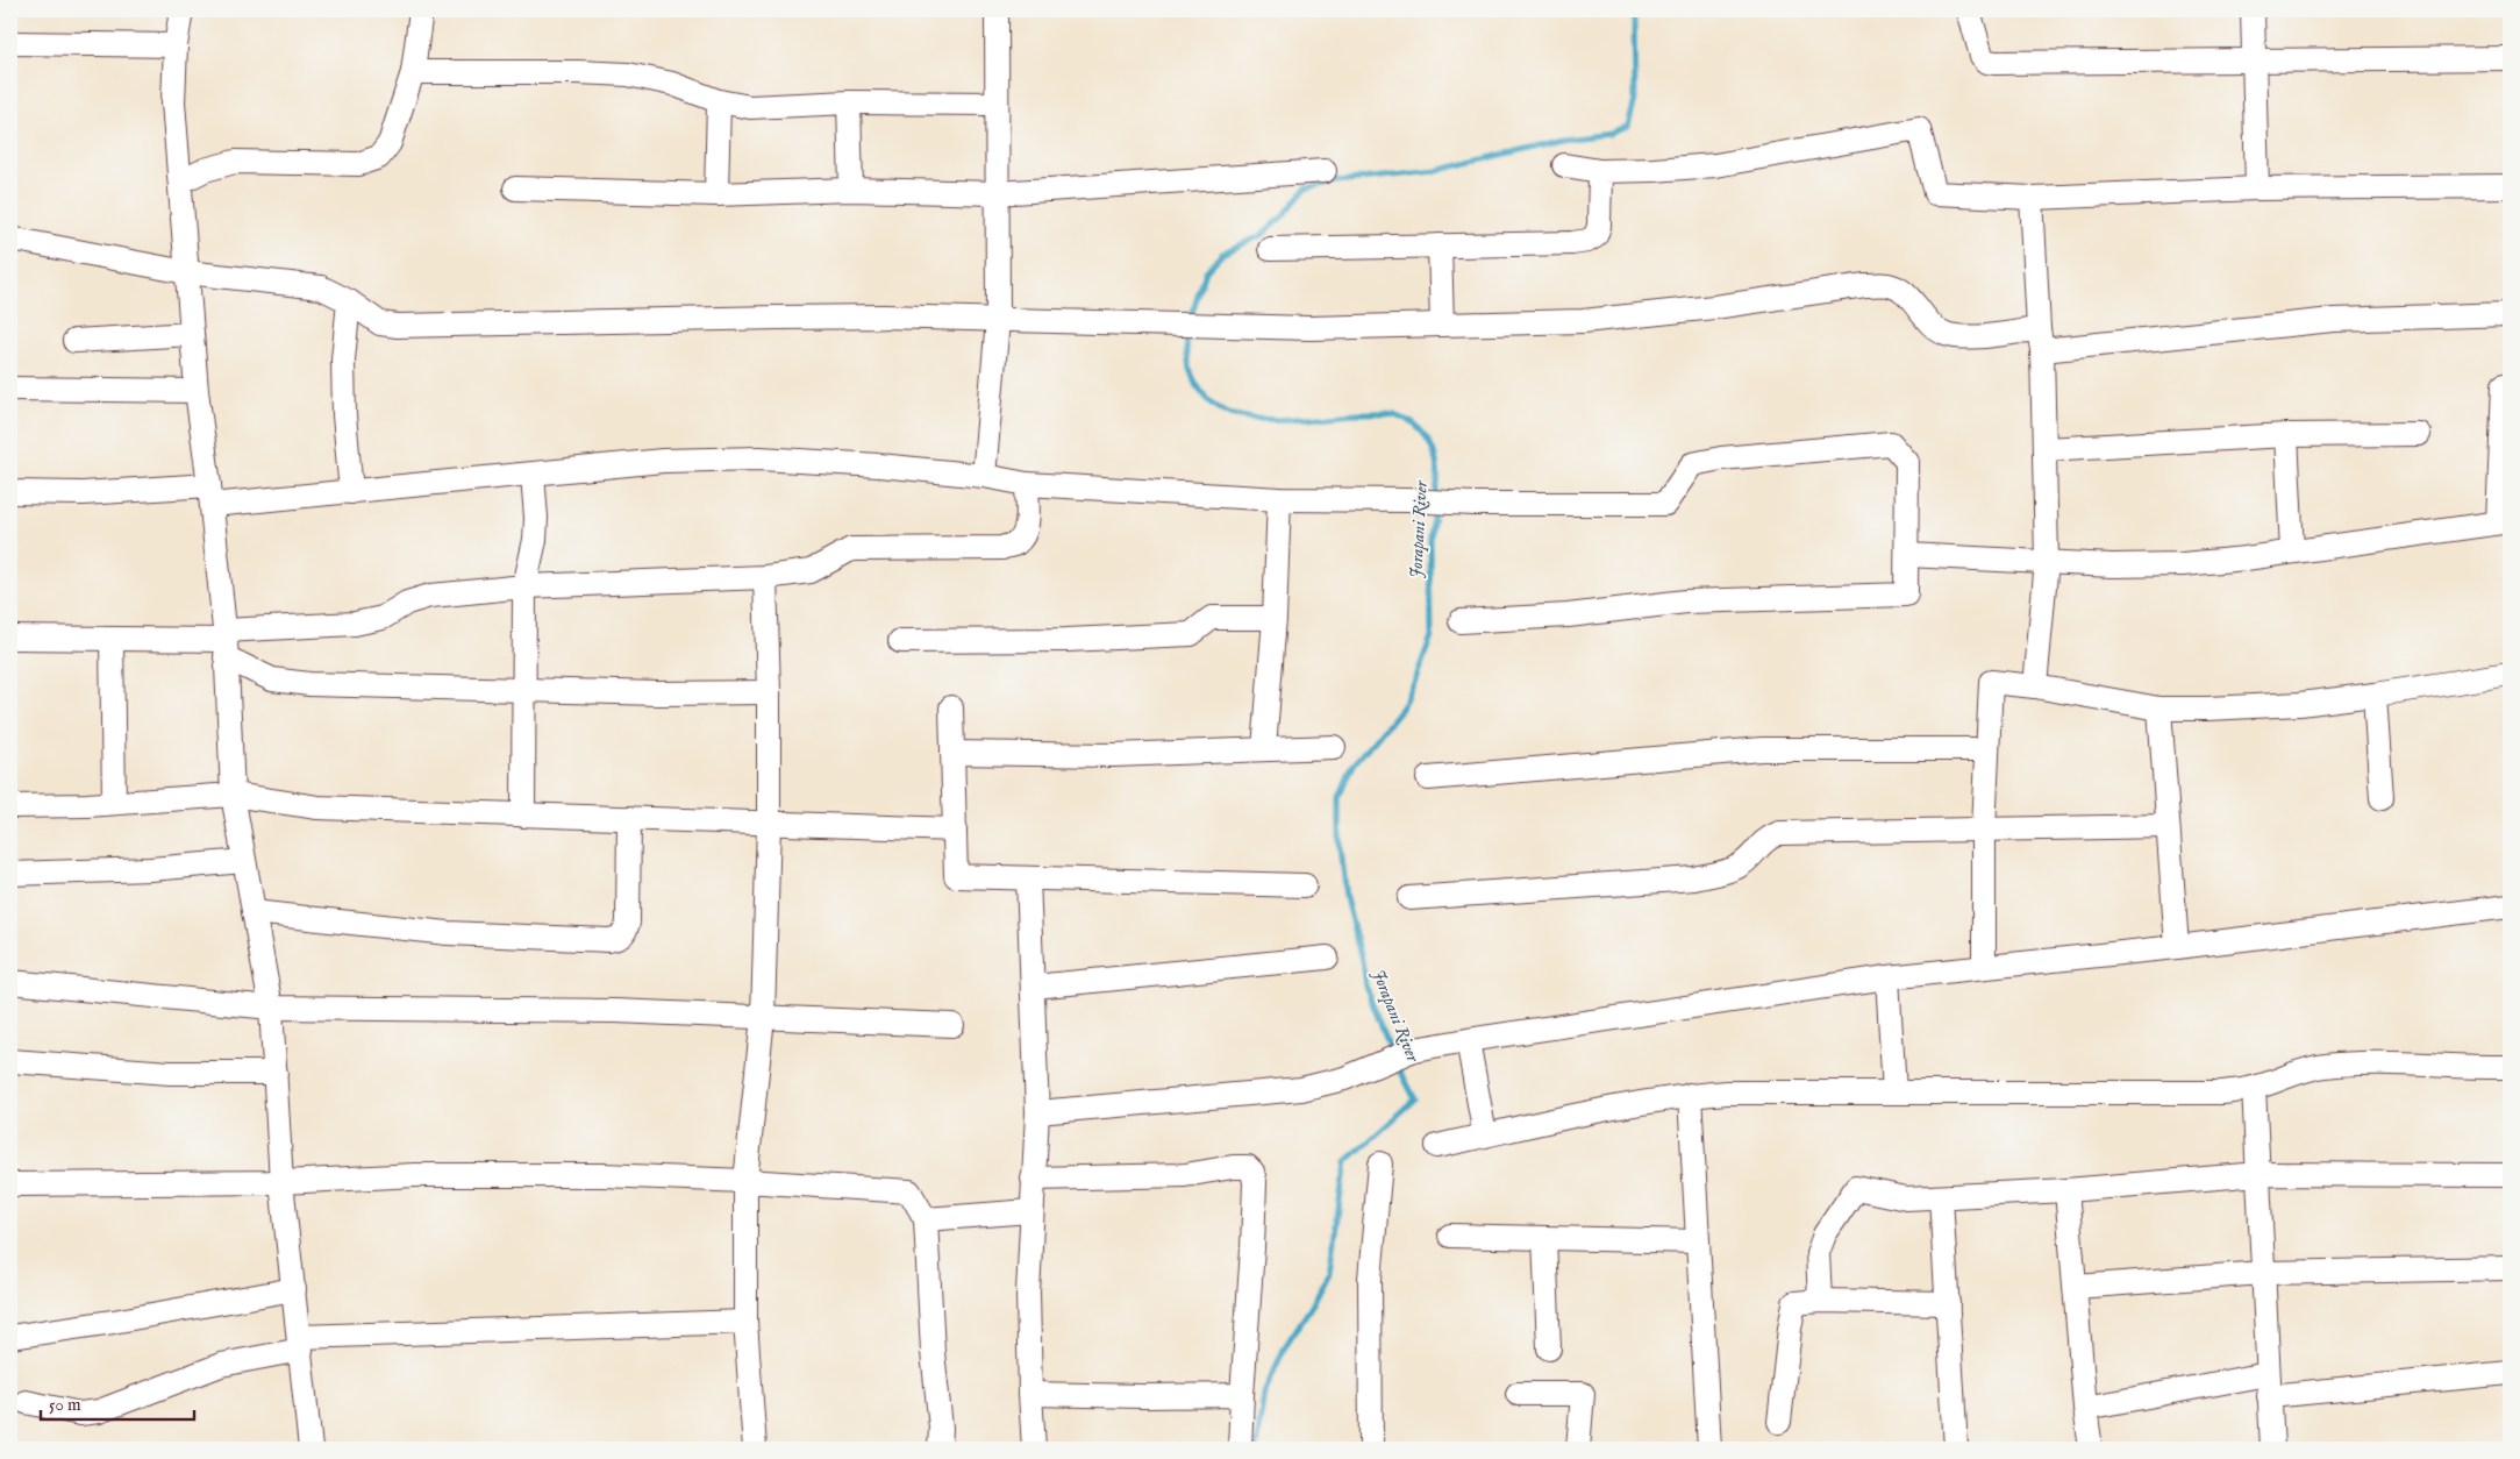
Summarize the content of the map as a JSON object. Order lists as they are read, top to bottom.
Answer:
{
  "water": ["Jorapani River"],
  "scale_bar": "50 m"
}
